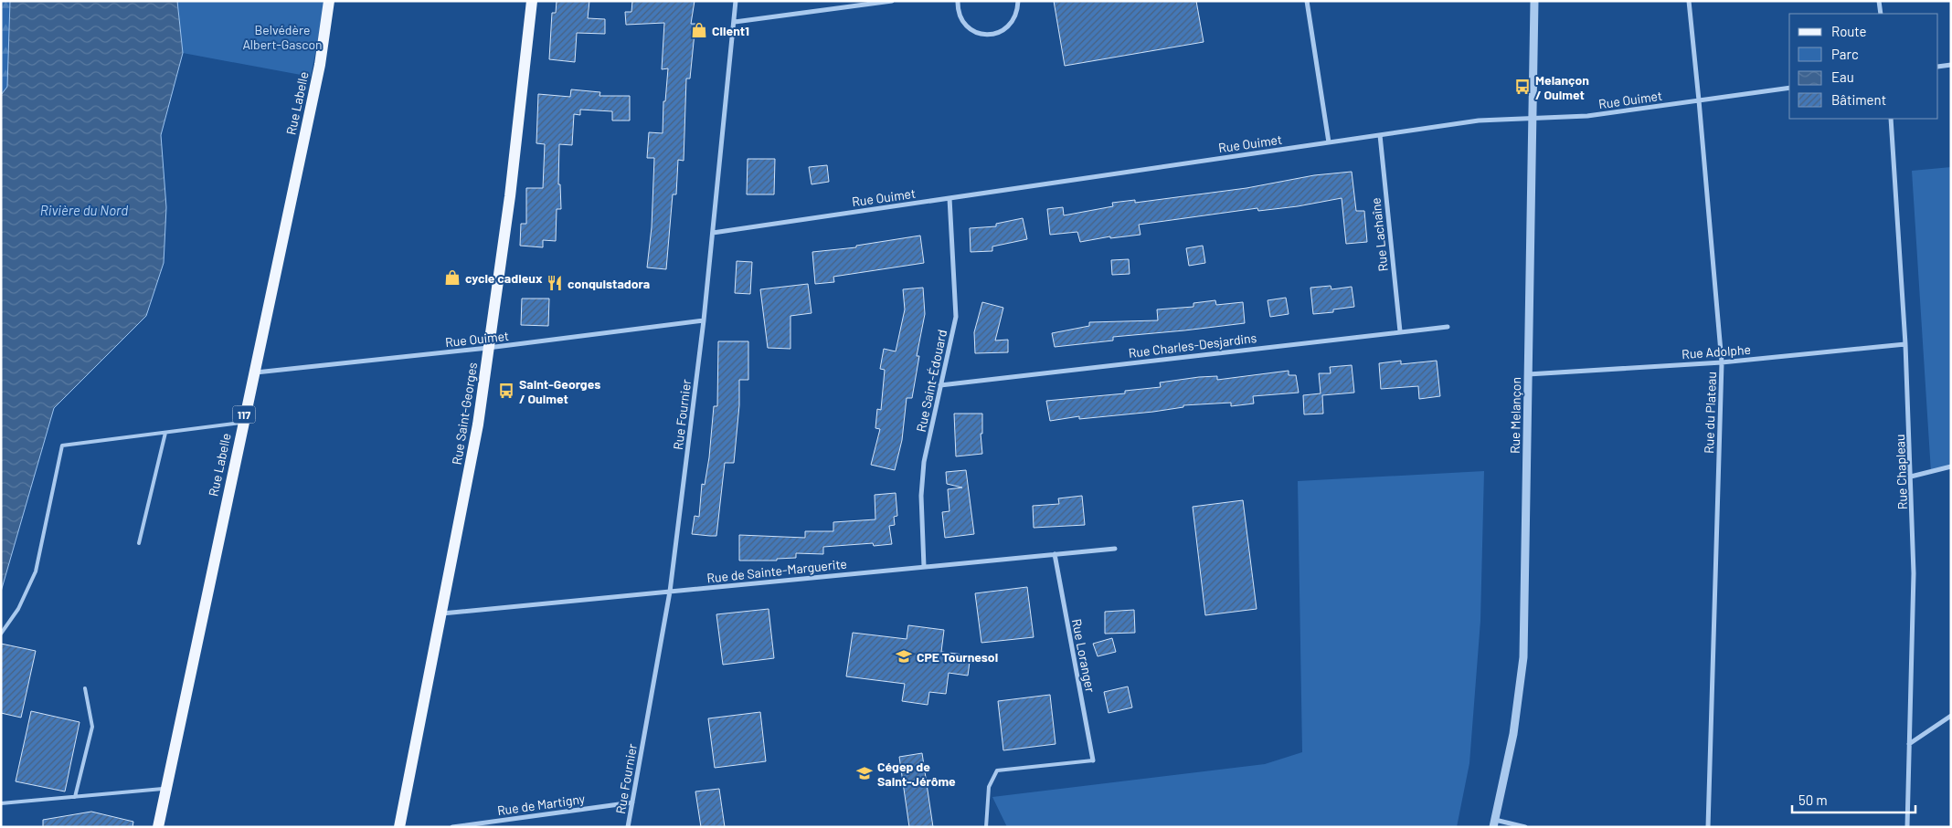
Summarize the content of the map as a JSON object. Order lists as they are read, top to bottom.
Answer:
{
  "streets": {
    "main road": ["Rue Labelle", "Rue Saint-Georges", "117"],
    "street": [
      "Rue Ouimet",
      "Rue Lachaîne",
      "Rue Charles-Desjardins",
      "Rue Adolphe",
      "Rue Saint-Édouard",
      "Rue du Plateau",
      "Rue Fournier",
      "Rue Melançon",
      "Rue Chapleau",
      "Rue de Sainte-Marguerite",
      "Rue Loranger",
      "Rue de Martigny"
    ]
  },
  "crossings": [
    ["Rue Ouimet", "Rue Labelle"],
    ["Rue Ouimet", "Rue Lachaîne"],
    ["Rue Ouimet", "Rue Saint-Édouard"],
    ["Rue Ouimet", "Rue du Plateau"],
    ["Rue Ouimet", "Rue Saint-Georges"],
    ["Rue Ouimet", "Rue Fournier"],
    ["Rue Ouimet", "Rue Melançon"],
    ["Rue Lachaîne", "Rue Charles-Desjardins"],
    ["Rue Charles-Desjardins", "Rue Saint-Édouard"],
    ["Rue Adolphe", "Rue du Plateau"],
    ["Rue Adolphe", "Rue Melançon"],
    ["Rue Adolphe", "Rue Chapleau"],
    ["Rue Saint-Édouard", "Rue de Sainte-Marguerite"],
    ["Rue Saint-Georges", "Rue de Sainte-Marguerite"],
    ["Rue Fournier", "Rue de Sainte-Marguerite"],
    ["Rue Fournier", "Rue de Martigny"],
    ["Rue de Sainte-Marguerite", "Rue Loranger"]
  ],
  "water": ["Rivière du Nord"],
  "parks": ["Belvédère Albert-Gascon"],
  "places": {
    "shop": ["Client1", "cycle cadieux"],
    "bus stop": ["Melançon / Ouimet", "Saint-Georges / Ouimet"],
    "restaurant": ["conquistadora"],
    "school or university": ["CPE Tournesol", "Cégep de Saint-Jérôme"]
  },
  "legend": [
    "Route",
    "Parc",
    "Eau",
    "Bâtiment"
  ],
  "scale_bar": "50 m"
}
